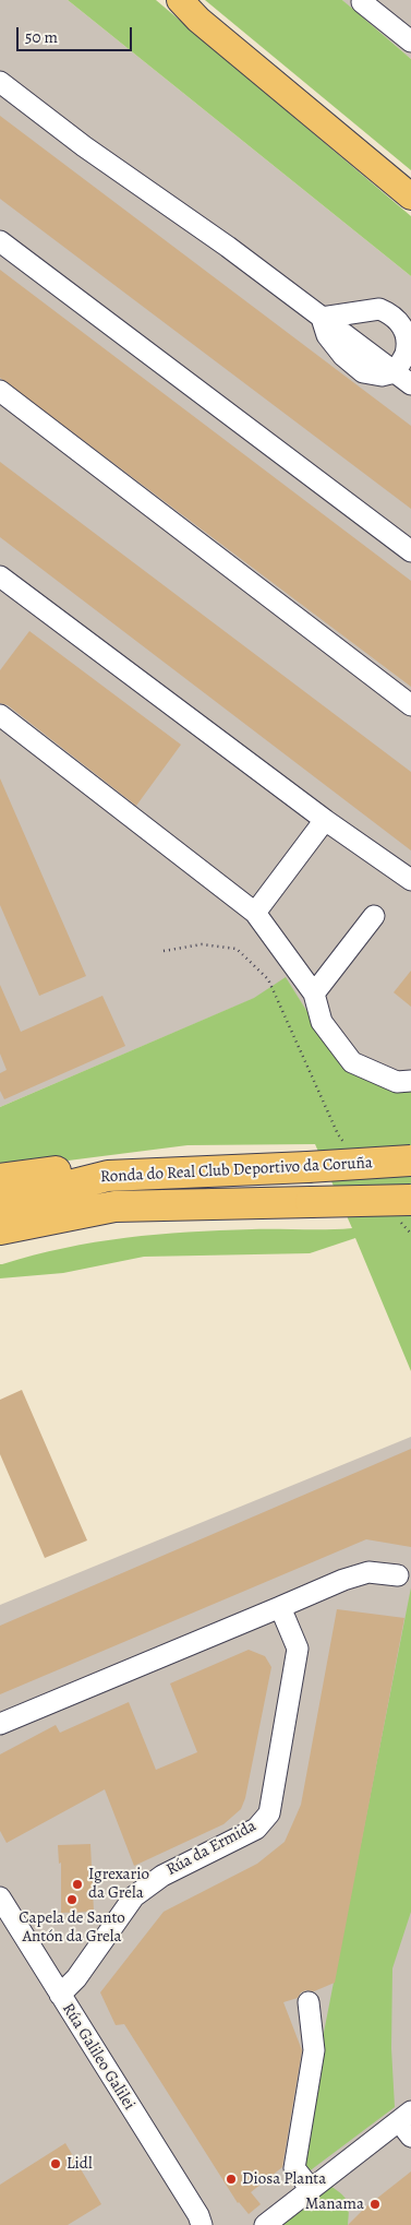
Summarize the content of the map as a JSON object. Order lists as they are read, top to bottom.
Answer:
{
  "streets": {
    "highway": ["Ronda do Real Club Deportivo da Coruña"],
    "street": ["Rúa da Ermida", "Rúa Galileo Galilei"]
  },
  "crossings": [
    ["Rúa da Ermida", "Rúa Galileo Galilei"]
  ],
  "places": [
    "Igrexario da Grela",
    "Capela de Santo Antón da Grela",
    "Lidl",
    "Diosa Planta",
    "Manama"
  ],
  "scale_bar": "50 m"
}
